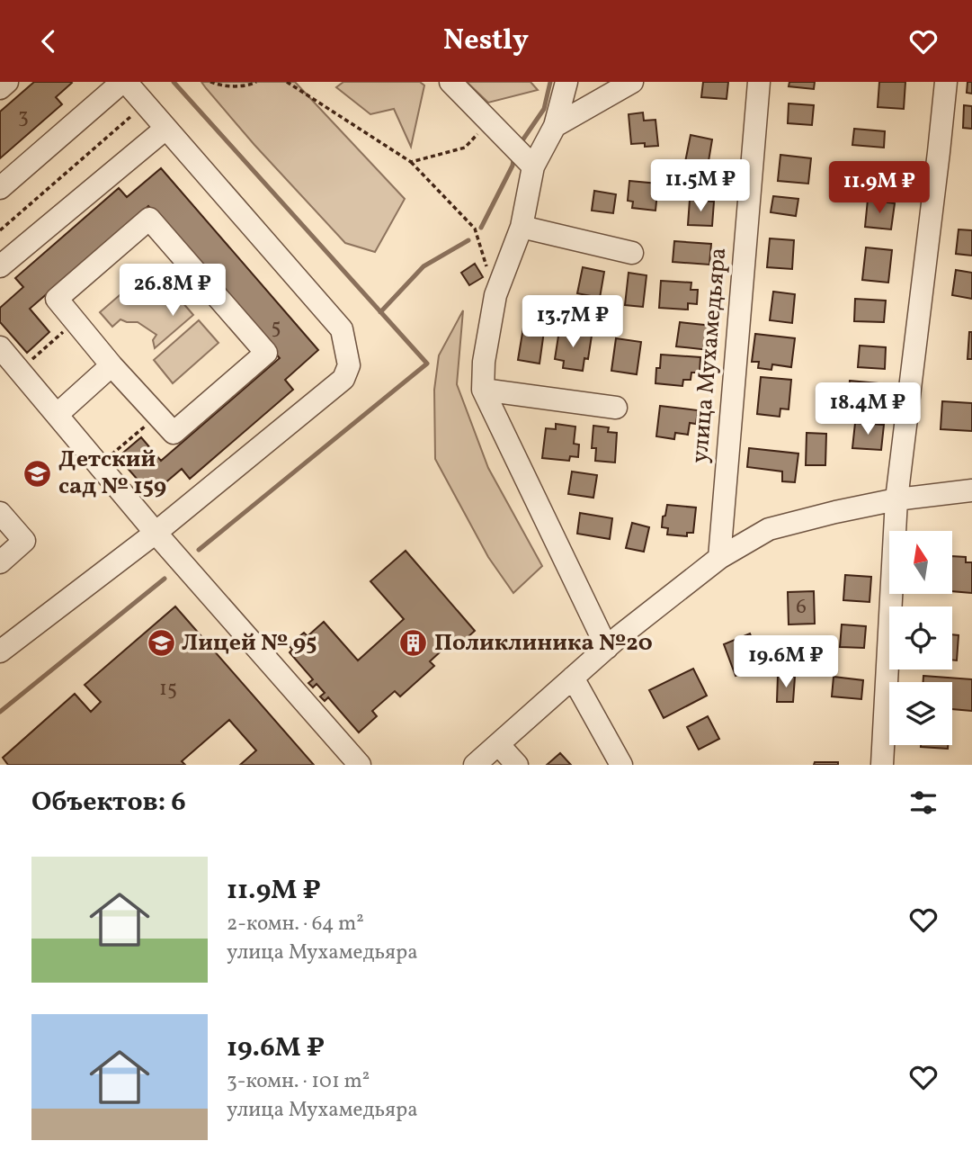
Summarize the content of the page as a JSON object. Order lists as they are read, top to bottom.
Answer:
{
  "streets": {
    "street": ["улица Мухамедьяра"]
  },
  "places": {
    "school or university": ["Детский сад № 159", "Лицей № 95"],
    "building": ["Поликлиника №20"]
  },
  "house_numbers": [
    "3",
    "5",
    "6",
    "15"
  ],
  "north": "top",
  "page": {
    "header": "Nestly",
    "price": [
      "11.5M ₽",
      "11.9M ₽",
      "26.8M ₽",
      "13.7M ₽",
      "18.4M ₽",
      "19.6M ₽"
    ],
    "heading": "Объектов: 6",
    "list": [
      {
        "name": "11.9M ₽",
        "note": "2-комн. · 64 m² · улица Мухамедьяра"
      },
      {
        "name": "19.6M ₽",
        "note": "3-комн. · 101 m² · улица Мухамедьяра"
      }
    ]
  }
}
